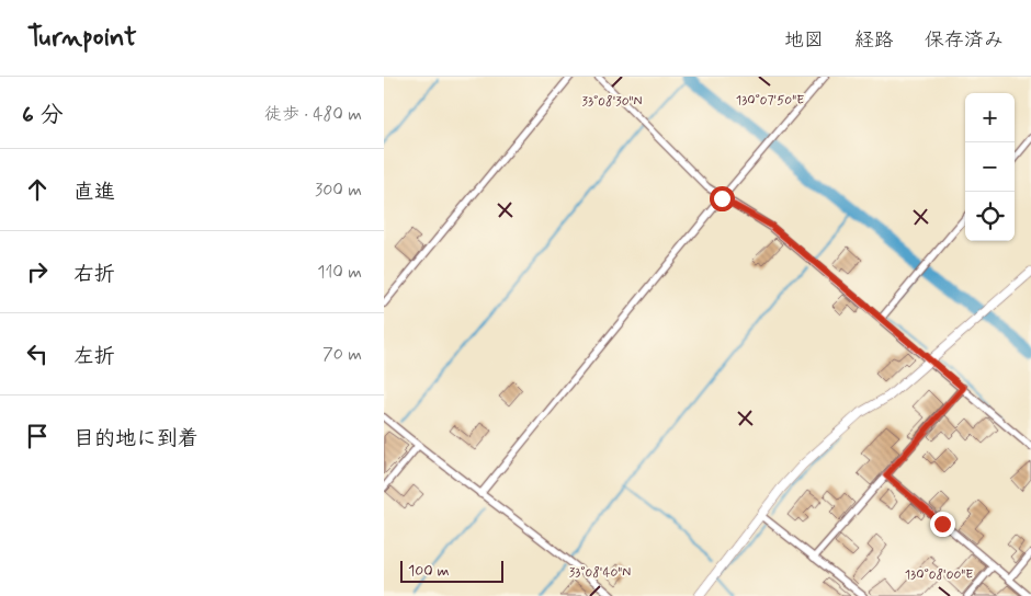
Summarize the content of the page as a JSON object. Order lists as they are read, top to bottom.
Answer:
{
  "scale_bar": "100 m",
  "page": {
    "header": "Turnpoint",
    "nav": ["地図", "経路", "保存済み"],
    "heading": ["6 分", "徒歩 · 480 m"],
    "map_buttons": ["+", "−"],
    "list": [
      ["直進", "300 m"],
      ["右折", "110 m"],
      ["左折", "70 m"],
      "目的地に到着"
    ],
    "scale": "100 m"
  },
  "coordinates": [
    "130°07'50\"E",
    "33°08'30\"N",
    "33°08'40\"N",
    "130°08'00\"E"
  ]
}
